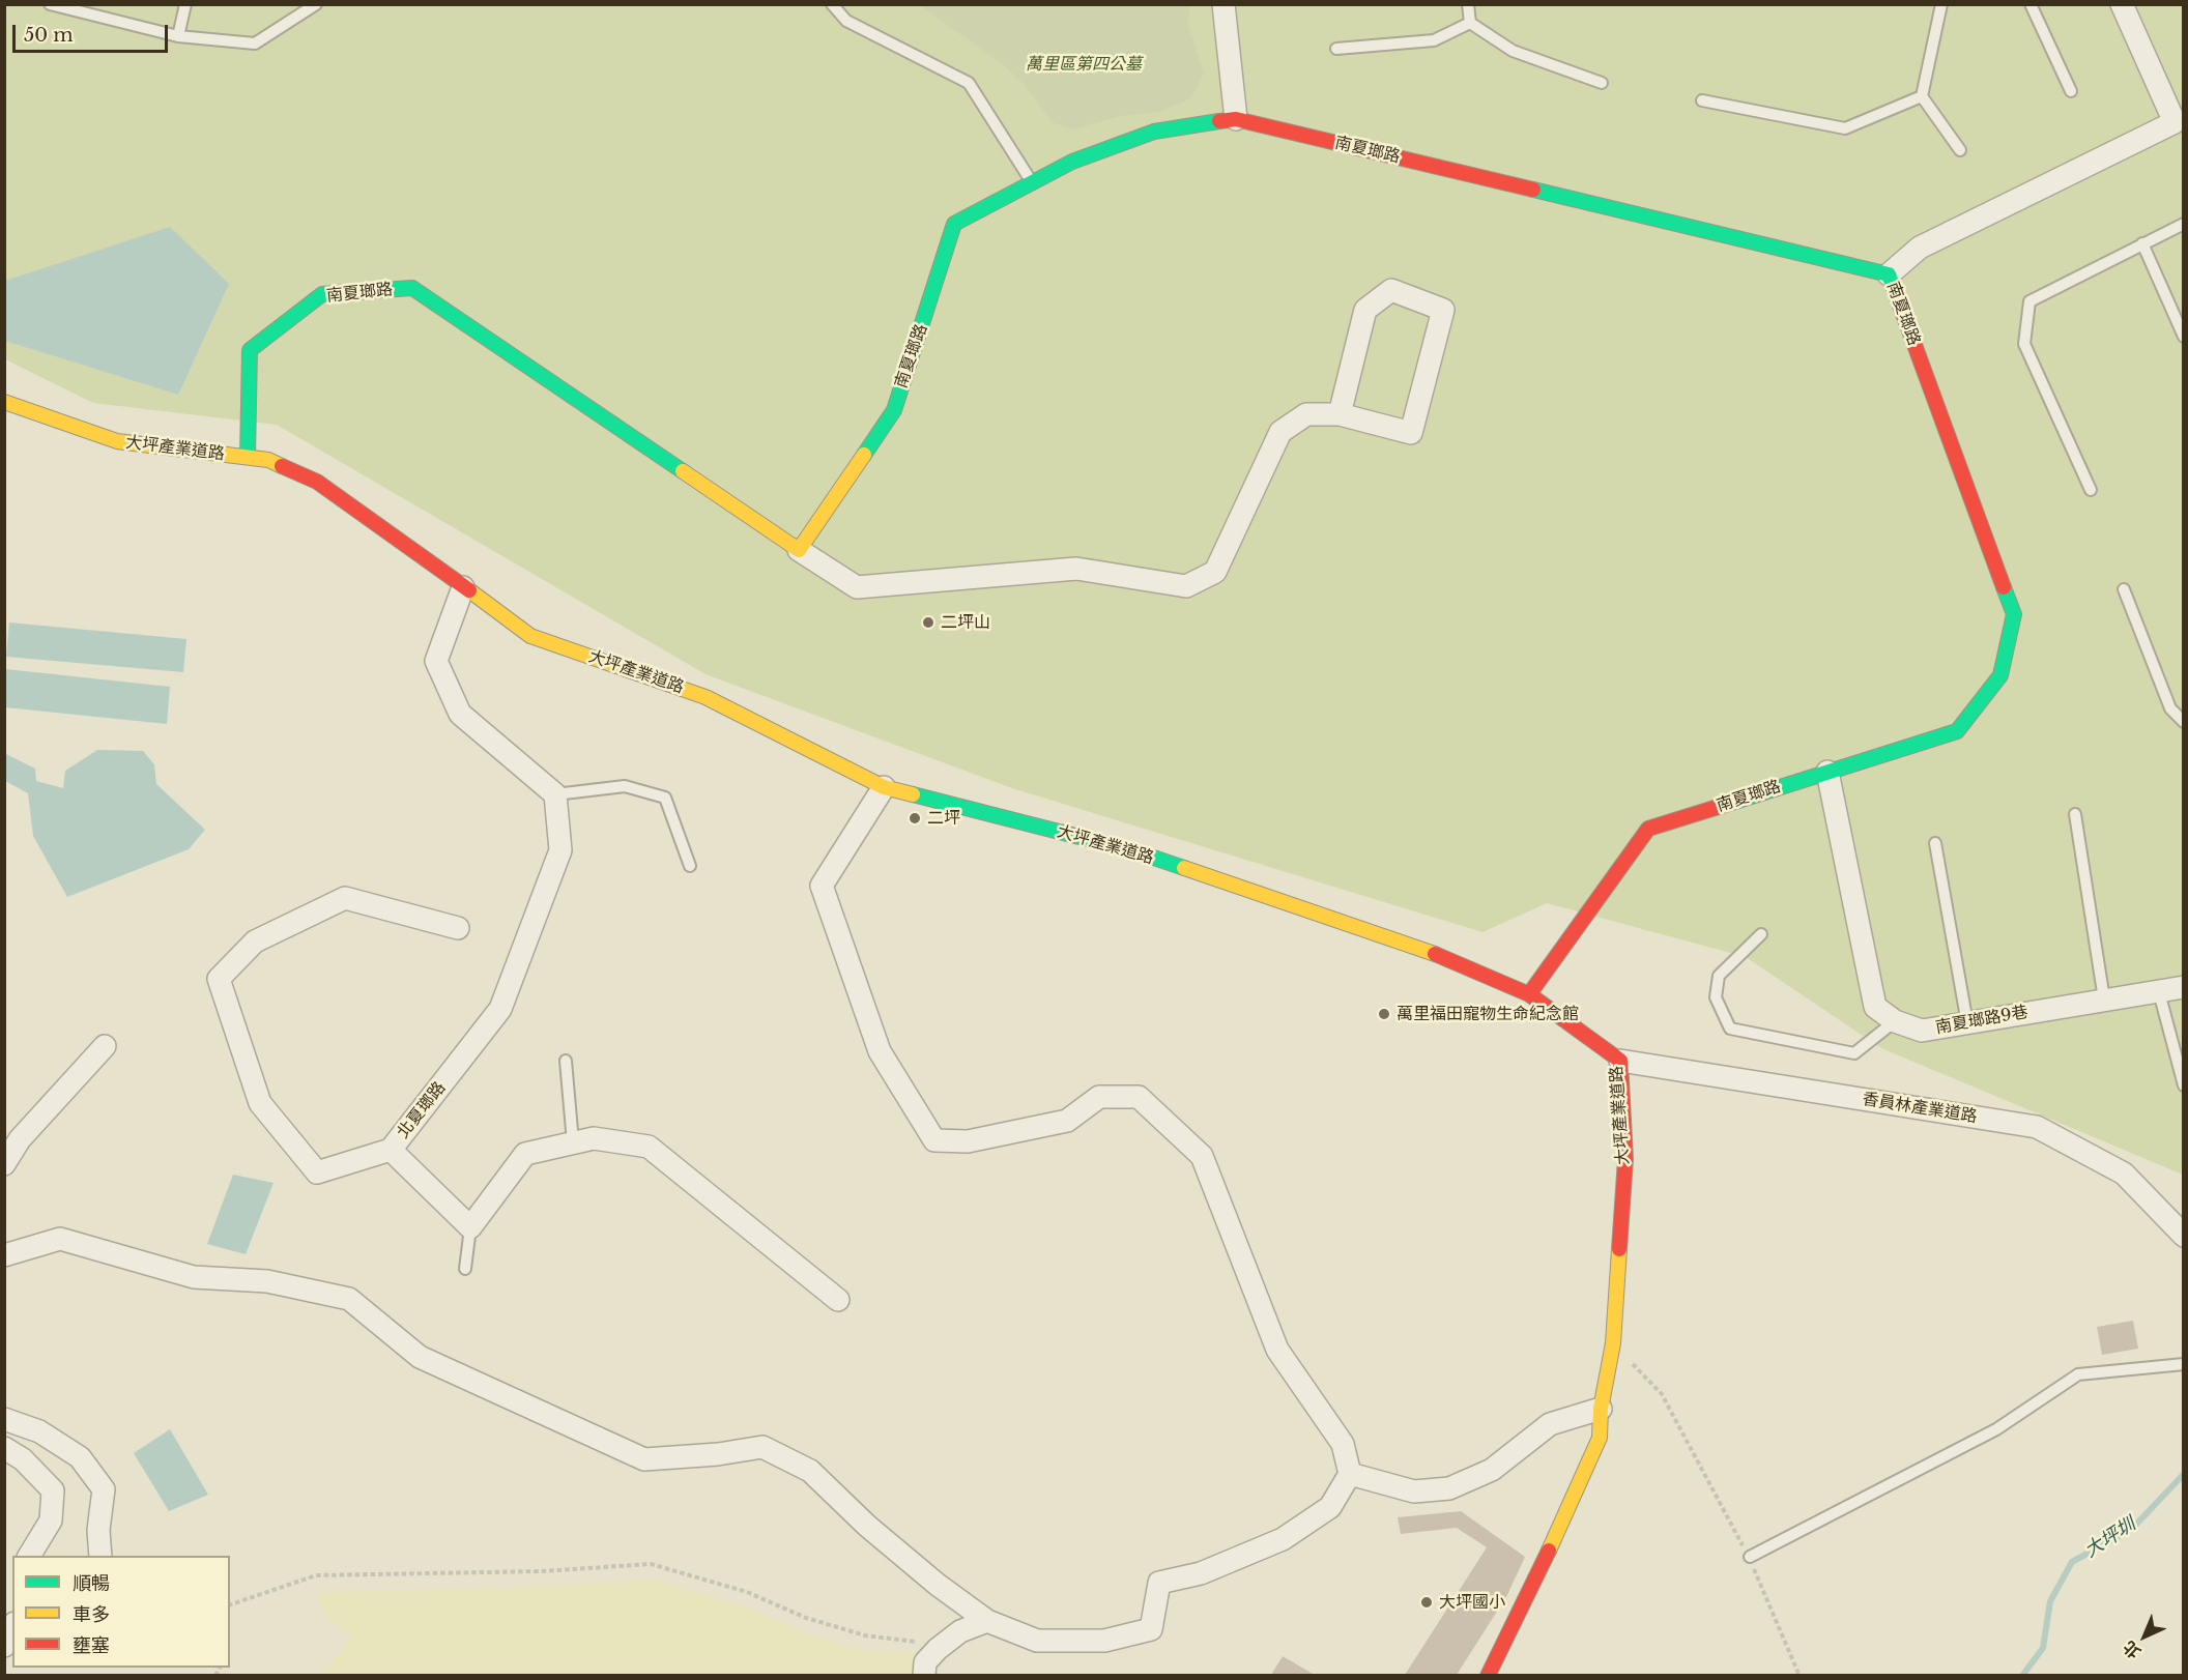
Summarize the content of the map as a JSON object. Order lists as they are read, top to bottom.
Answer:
{
  "streets": {
    "street": [
      "南夏瑯路",
      "大坪產業道路",
      "南夏瑯路9巷",
      "香員林產業道路",
      "北夏瑯路"
    ]
  },
  "crossings": [
    ["南夏瑯路", "大坪產業道路"],
    ["南夏瑯路", "南夏瑯路9巷"],
    ["大坪產業道路", "香員林產業道路"]
  ],
  "water": ["大坪圳"],
  "parks": ["萬里區第四公墓"],
  "places": [
    "二坪山",
    "二坪",
    "萬里福田寵物生命紀念館",
    "大坪國小"
  ],
  "legend": ["順暢", "車多", "壅塞"],
  "scale_bar": "50 m",
  "north": "bottom left"
}
